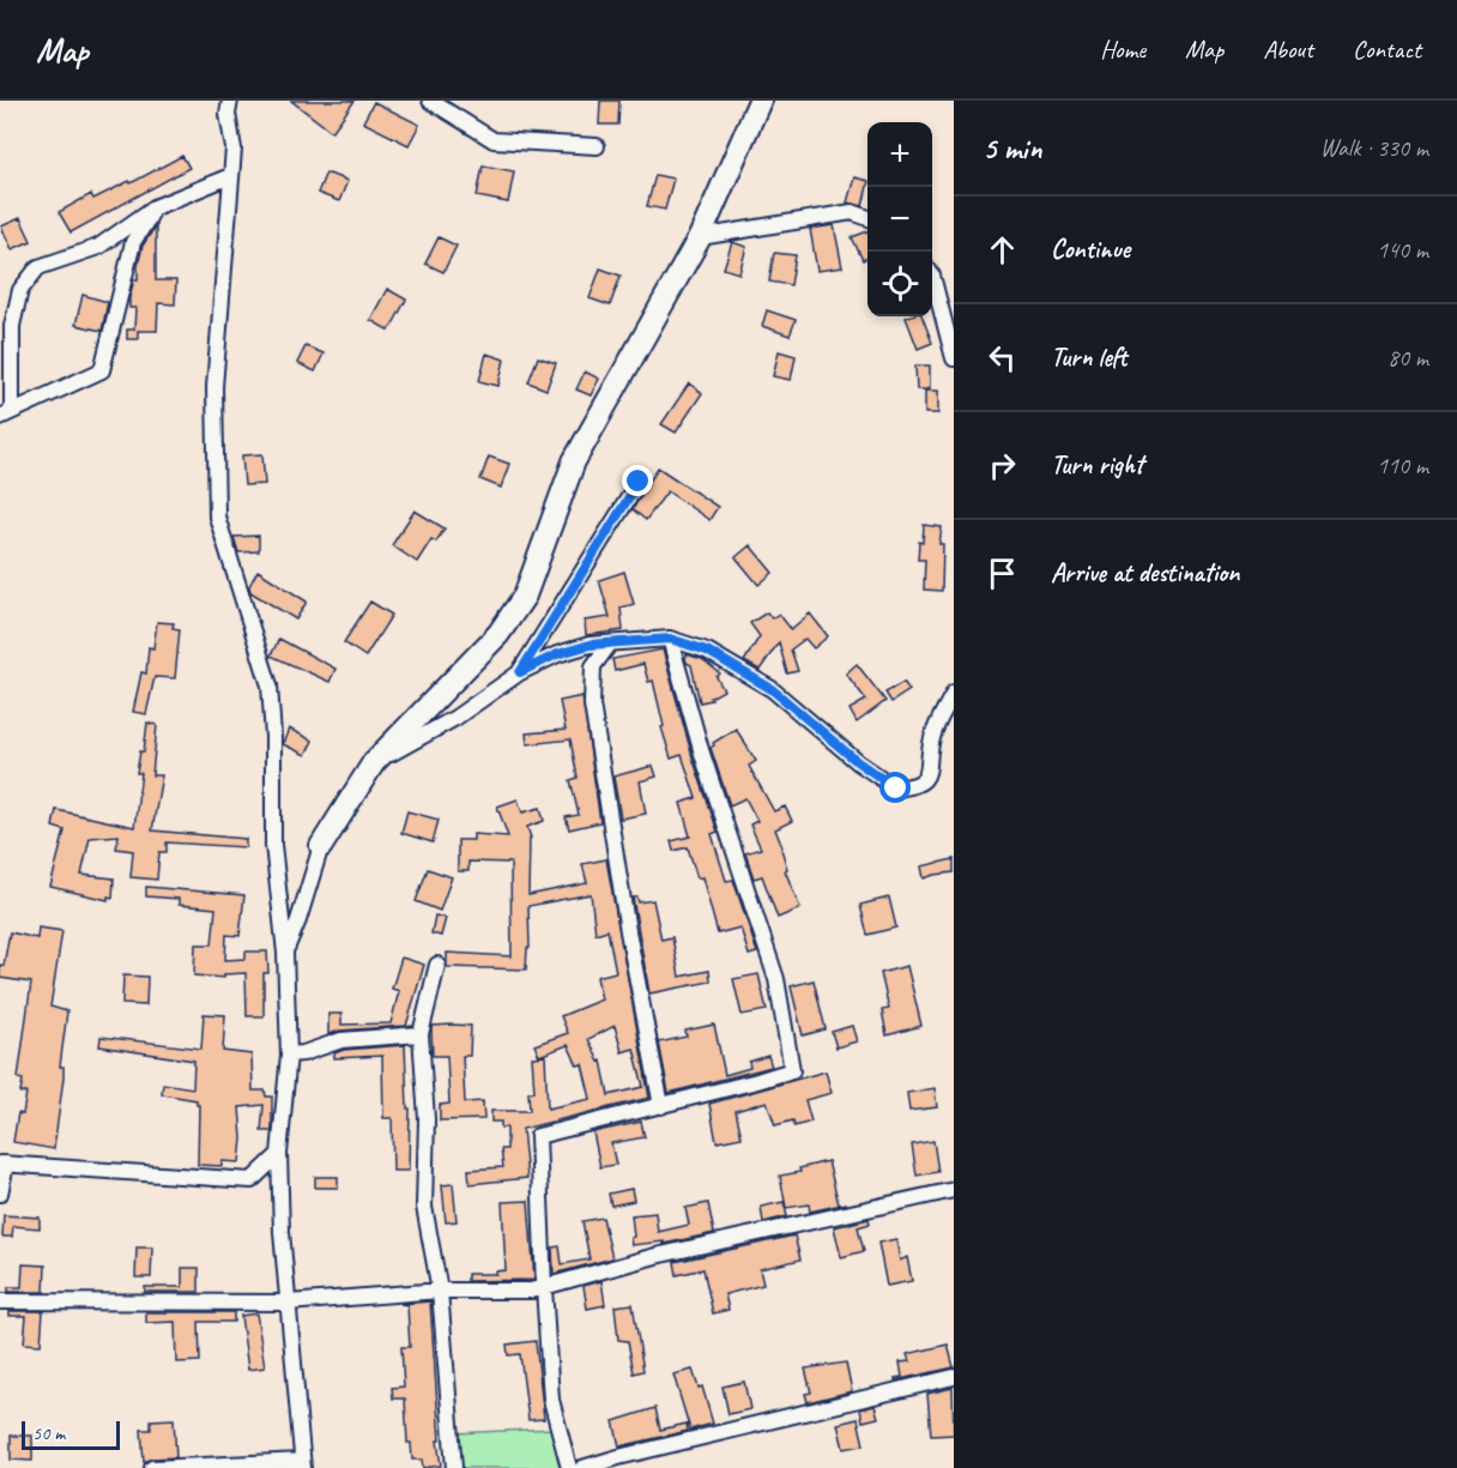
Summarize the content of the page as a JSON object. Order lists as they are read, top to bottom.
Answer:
{
  "scale_bar": "50 m",
  "page": {
    "header": "Map",
    "nav": [
      "Home",
      "Map",
      "About",
      "Contact"
    ],
    "heading": ["5 min", "Walk · 330 m"],
    "map_buttons": ["+", "−"],
    "list": [
      ["Continue", "140 m"],
      ["Turn left", "80 m"],
      ["Turn right", "110 m"],
      "Arrive at destination"
    ],
    "scale": "50 m"
  }
}
